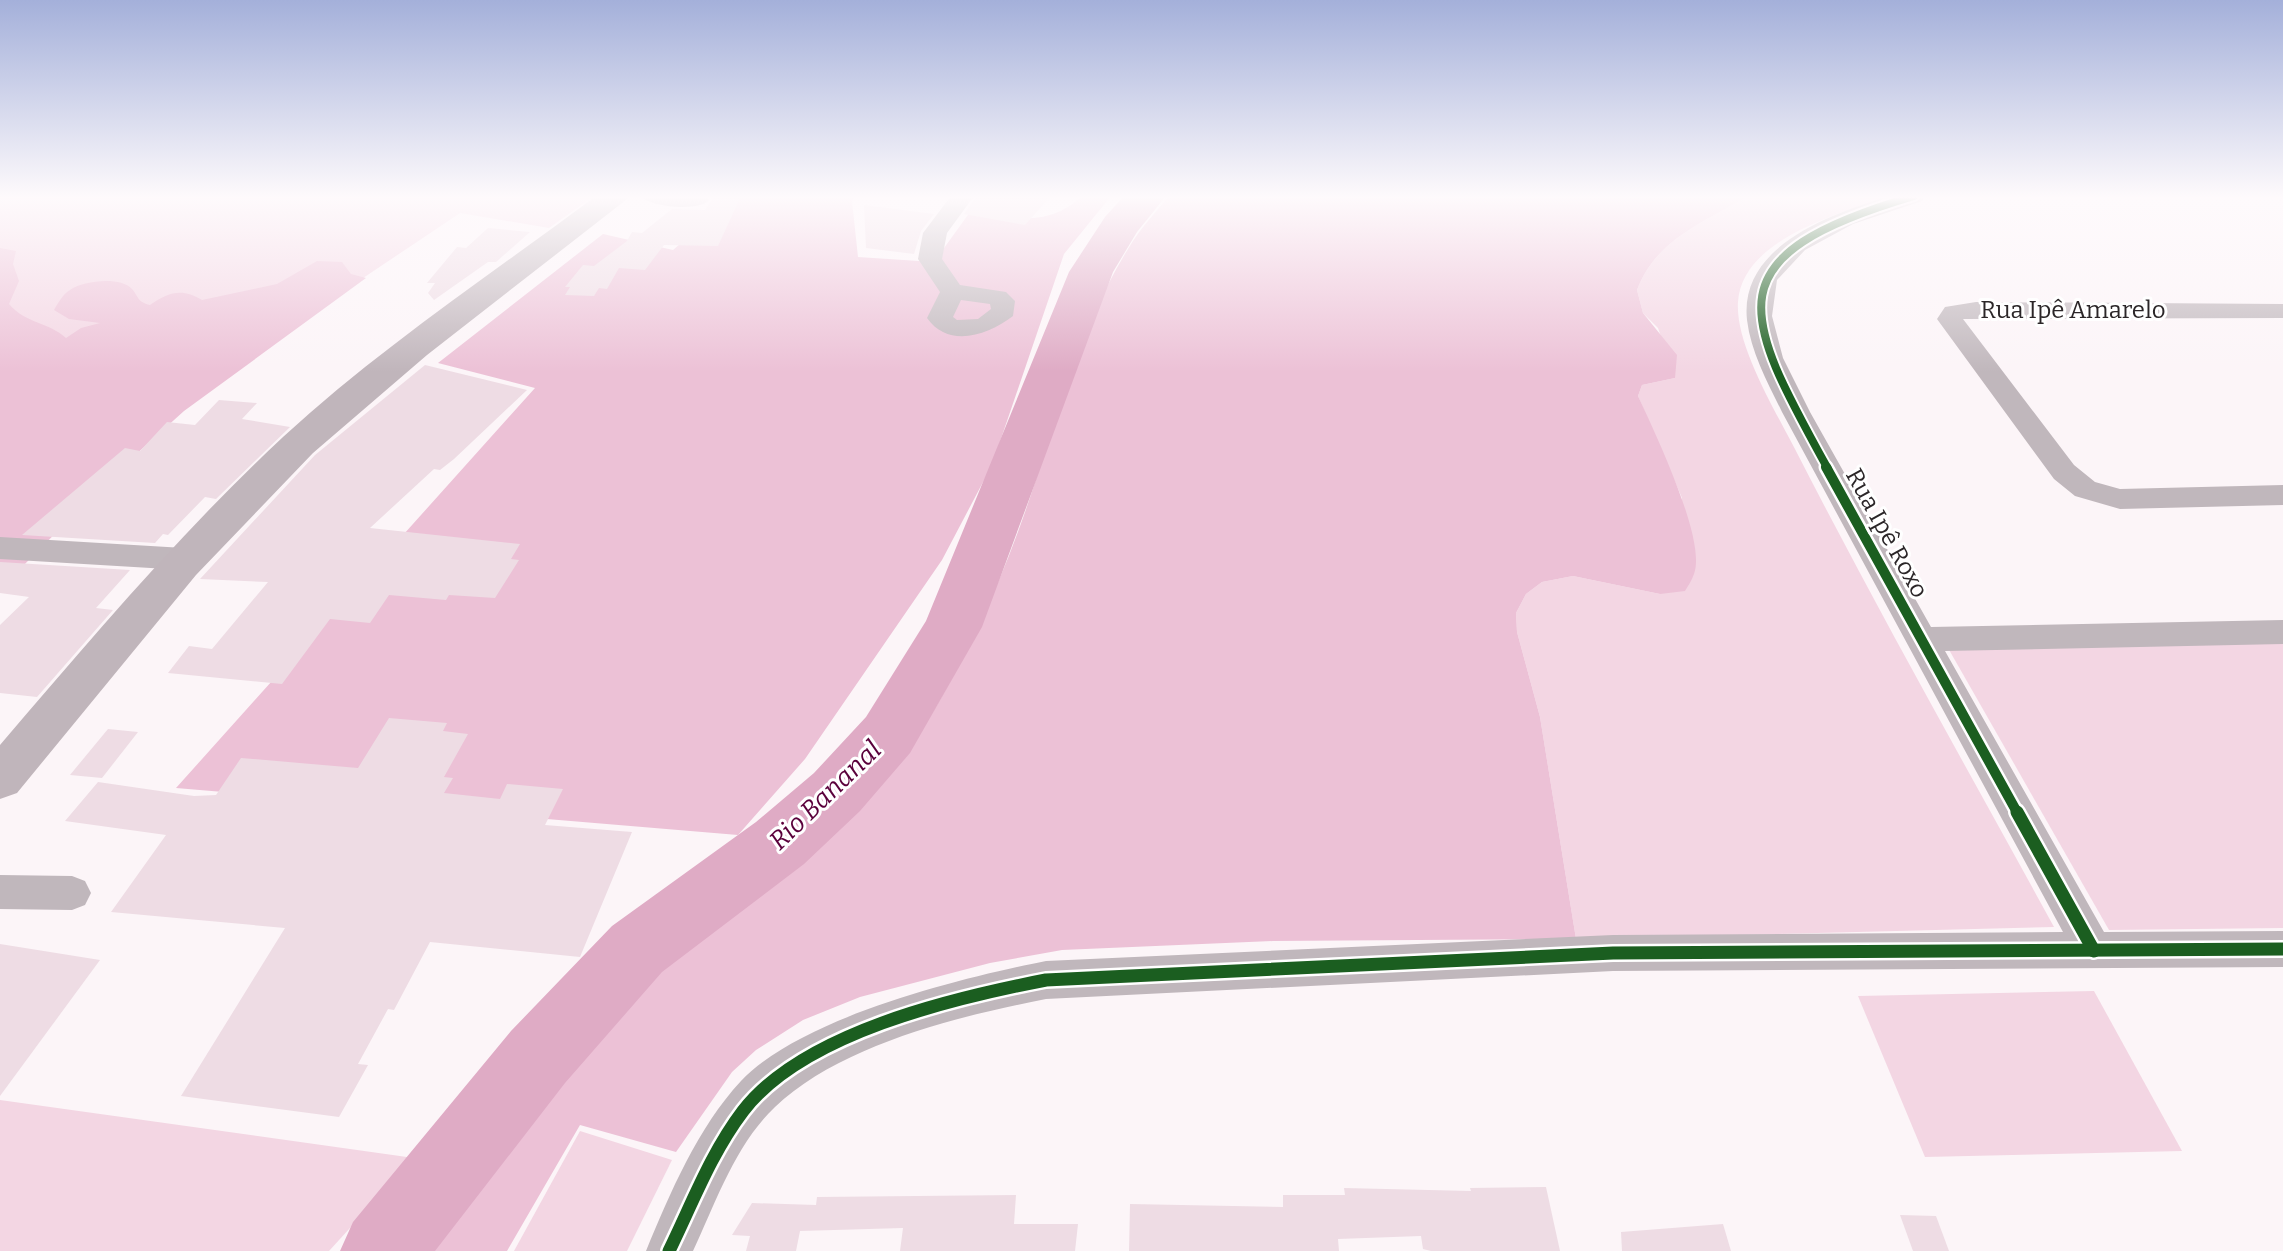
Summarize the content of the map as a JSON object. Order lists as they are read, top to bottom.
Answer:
{
  "streets": {
    "street": ["Rua Ipê Amarelo", "Rua Ipê Roxo"]
  },
  "water": ["Rio Bananal"]
}
